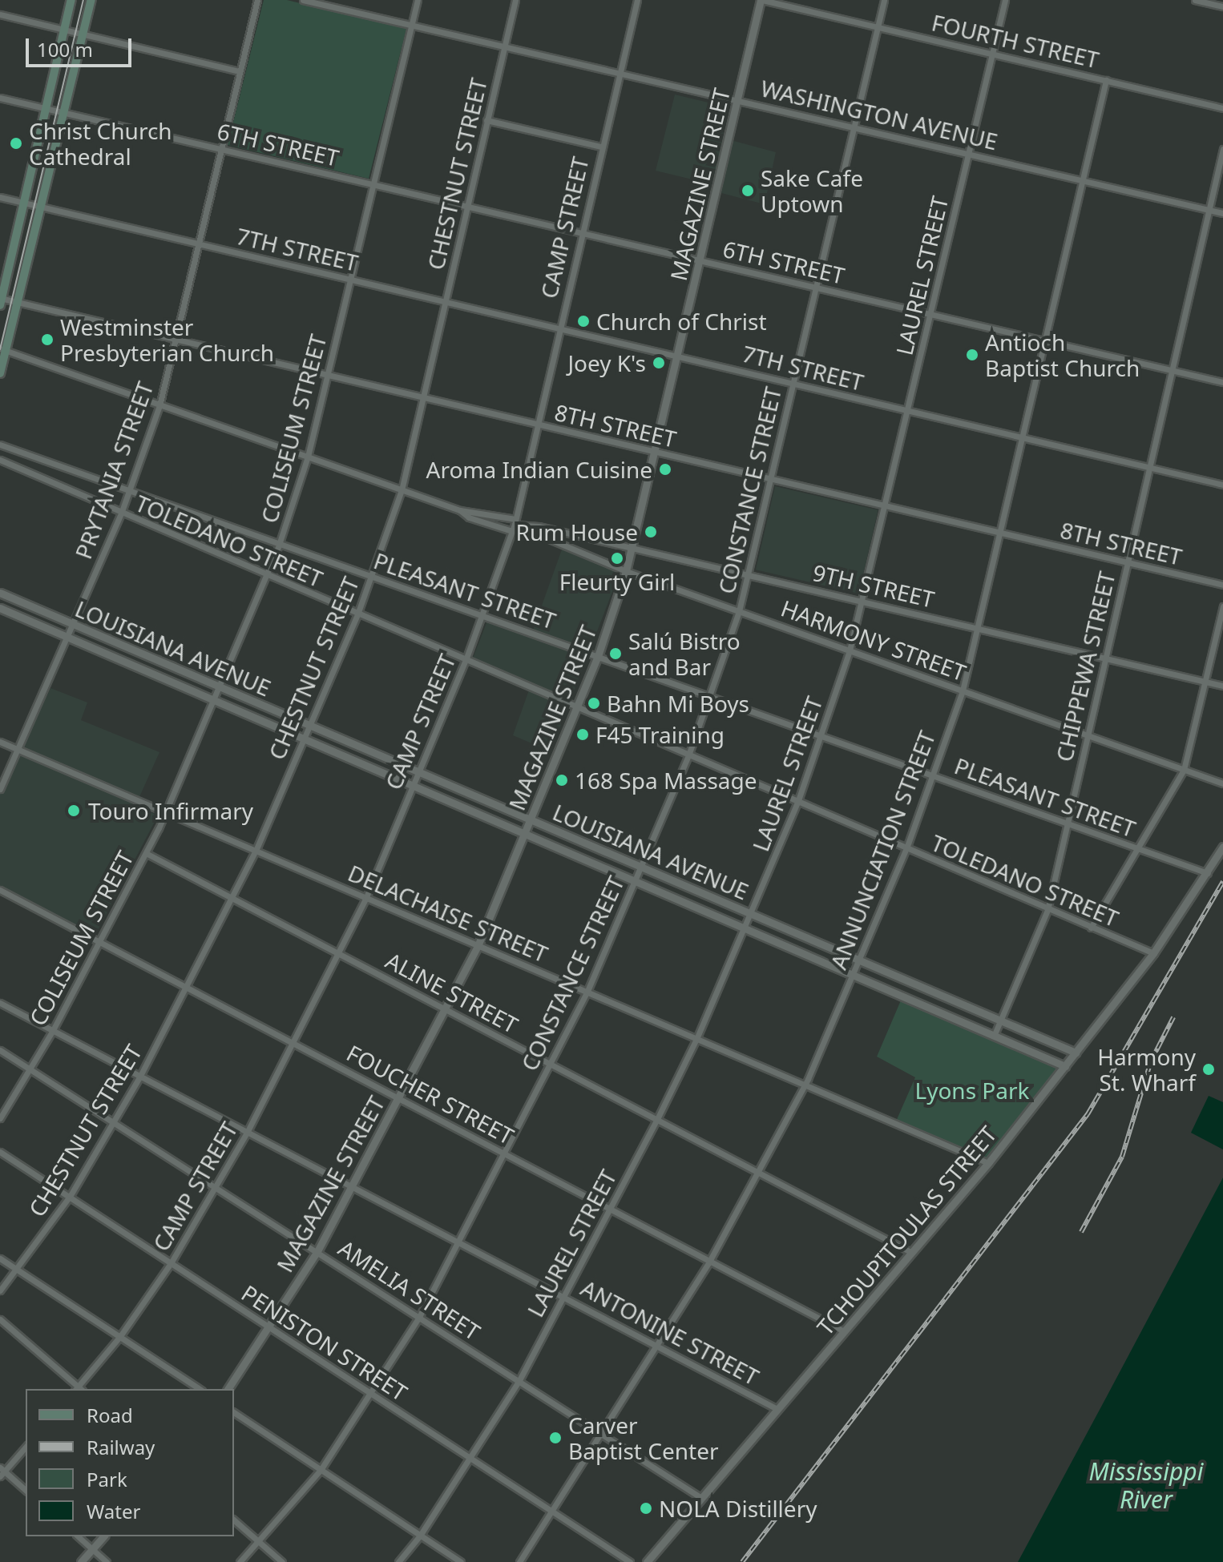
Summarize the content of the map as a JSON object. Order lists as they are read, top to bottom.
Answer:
{
  "streets": {
    "street": [
      "FOURTH STREET",
      "WASHINGTON AVENUE",
      "6TH STREET",
      "CHESTNUT STREET",
      "MAGAZINE STREET",
      "CAMP STREET",
      "7TH STREET",
      "LAUREL STREET",
      "8TH STREET",
      "COLISEUM STREET",
      "PRYTANIA STREET",
      "CONSTANCE STREET",
      "TOLEDANO STREET",
      "9TH STREET",
      "PLEASANT STREET",
      "HARMONY STREET",
      "LOUISIANA AVENUE",
      "CHIPPEWA STREET",
      "ANNUNCIATION STREET",
      "DELACHAISE STREET",
      "ALINE STREET",
      "FOUCHER STREET",
      "TCHOUPITOULAS STREET",
      "AMELIA STREET",
      "ANTONINE STREET",
      "PENISTON STREET"
    ]
  },
  "crossings": [
    ["FOURTH STREET", "MAGAZINE STREET"],
    ["FOURTH STREET", "LAUREL STREET"],
    ["FOURTH STREET", "CONSTANCE STREET"],
    ["FOURTH STREET", "ANNUNCIATION STREET"],
    ["WASHINGTON AVENUE", "CHESTNUT STREET"],
    ["WASHINGTON AVENUE", "MAGAZINE STREET"],
    ["WASHINGTON AVENUE", "CAMP STREET"],
    ["WASHINGTON AVENUE", "LAUREL STREET"],
    ["WASHINGTON AVENUE", "COLISEUM STREET"],
    ["WASHINGTON AVENUE", "CONSTANCE STREET"],
    ["WASHINGTON AVENUE", "CHIPPEWA STREET"],
    ["WASHINGTON AVENUE", "ANNUNCIATION STREET"],
    ["6TH STREET", "CHESTNUT STREET"],
    ["6TH STREET", "MAGAZINE STREET"],
    ["6TH STREET", "CAMP STREET"],
    ["6TH STREET", "LAUREL STREET"],
    ["6TH STREET", "COLISEUM STREET"],
    ["6TH STREET", "PRYTANIA STREET"],
    ["6TH STREET", "CONSTANCE STREET"],
    ["6TH STREET", "CHIPPEWA STREET"],
    ["6TH STREET", "ANNUNCIATION STREET"],
    ["CHESTNUT STREET", "7TH STREET"],
    ["CHESTNUT STREET", "8TH STREET"],
    ["CHESTNUT STREET", "TOLEDANO STREET"],
    ["CHESTNUT STREET", "PLEASANT STREET"],
    ["CHESTNUT STREET", "HARMONY STREET"],
    ["CHESTNUT STREET", "LOUISIANA AVENUE"],
    ["CHESTNUT STREET", "DELACHAISE STREET"],
    ["CHESTNUT STREET", "ALINE STREET"],
    ["CHESTNUT STREET", "FOUCHER STREET"],
    ["CHESTNUT STREET", "AMELIA STREET"],
    ["CHESTNUT STREET", "ANTONINE STREET"],
    ["CHESTNUT STREET", "PENISTON STREET"],
    ["MAGAZINE STREET", "7TH STREET"],
    ["MAGAZINE STREET", "8TH STREET"],
    ["MAGAZINE STREET", "TOLEDANO STREET"],
    ["MAGAZINE STREET", "9TH STREET"],
    ["MAGAZINE STREET", "PLEASANT STREET"],
    ["MAGAZINE STREET", "HARMONY STREET"],
    ["MAGAZINE STREET", "LOUISIANA AVENUE"],
    ["MAGAZINE STREET", "DELACHAISE STREET"],
    ["MAGAZINE STREET", "ALINE STREET"],
    ["MAGAZINE STREET", "FOUCHER STREET"],
    ["MAGAZINE STREET", "AMELIA STREET"],
    ["MAGAZINE STREET", "ANTONINE STREET"],
    ["MAGAZINE STREET", "PENISTON STREET"],
    ["CAMP STREET", "7TH STREET"],
    ["CAMP STREET", "8TH STREET"],
    ["CAMP STREET", "TOLEDANO STREET"],
    ["CAMP STREET", "9TH STREET"],
    ["CAMP STREET", "PLEASANT STREET"],
    ["CAMP STREET", "HARMONY STREET"],
    ["CAMP STREET", "LOUISIANA AVENUE"],
    ["CAMP STREET", "DELACHAISE STREET"],
    ["CAMP STREET", "ALINE STREET"],
    ["CAMP STREET", "FOUCHER STREET"],
    ["CAMP STREET", "AMELIA STREET"],
    ["CAMP STREET", "ANTONINE STREET"],
    ["CAMP STREET", "PENISTON STREET"],
    ["7TH STREET", "LAUREL STREET"],
    ["7TH STREET", "COLISEUM STREET"],
    ["7TH STREET", "PRYTANIA STREET"],
    ["7TH STREET", "CONSTANCE STREET"],
    ["7TH STREET", "CHIPPEWA STREET"],
    ["7TH STREET", "ANNUNCIATION STREET"],
    ["LAUREL STREET", "8TH STREET"],
    ["LAUREL STREET", "TOLEDANO STREET"],
    ["LAUREL STREET", "9TH STREET"],
    ["LAUREL STREET", "PLEASANT STREET"],
    ["LAUREL STREET", "HARMONY STREET"],
    ["LAUREL STREET", "LOUISIANA AVENUE"],
    ["LAUREL STREET", "DELACHAISE STREET"],
    ["LAUREL STREET", "ALINE STREET"],
    ["LAUREL STREET", "FOUCHER STREET"],
    ["LAUREL STREET", "AMELIA STREET"],
    ["LAUREL STREET", "ANTONINE STREET"],
    ["LAUREL STREET", "PENISTON STREET"],
    ["8TH STREET", "COLISEUM STREET"],
    ["8TH STREET", "PRYTANIA STREET"],
    ["8TH STREET", "CONSTANCE STREET"],
    ["8TH STREET", "CHIPPEWA STREET"],
    ["8TH STREET", "ANNUNCIATION STREET"],
    ["COLISEUM STREET", "TOLEDANO STREET"],
    ["COLISEUM STREET", "PLEASANT STREET"],
    ["COLISEUM STREET", "HARMONY STREET"],
    ["COLISEUM STREET", "LOUISIANA AVENUE"],
    ["COLISEUM STREET", "DELACHAISE STREET"],
    ["COLISEUM STREET", "ALINE STREET"],
    ["COLISEUM STREET", "FOUCHER STREET"],
    ["COLISEUM STREET", "AMELIA STREET"],
    ["COLISEUM STREET", "ANTONINE STREET"],
    ["PRYTANIA STREET", "TOLEDANO STREET"],
    ["PRYTANIA STREET", "PLEASANT STREET"],
    ["PRYTANIA STREET", "HARMONY STREET"],
    ["PRYTANIA STREET", "LOUISIANA AVENUE"],
    ["PRYTANIA STREET", "DELACHAISE STREET"],
    ["CONSTANCE STREET", "TOLEDANO STREET"],
    ["CONSTANCE STREET", "9TH STREET"],
    ["CONSTANCE STREET", "PLEASANT STREET"],
    ["CONSTANCE STREET", "HARMONY STREET"],
    ["CONSTANCE STREET", "LOUISIANA AVENUE"],
    ["CONSTANCE STREET", "DELACHAISE STREET"],
    ["CONSTANCE STREET", "ALINE STREET"],
    ["CONSTANCE STREET", "FOUCHER STREET"],
    ["CONSTANCE STREET", "AMELIA STREET"],
    ["CONSTANCE STREET", "ANTONINE STREET"],
    ["CONSTANCE STREET", "PENISTON STREET"],
    ["TOLEDANO STREET", "CHIPPEWA STREET"],
    ["TOLEDANO STREET", "ANNUNCIATION STREET"],
    ["TOLEDANO STREET", "TCHOUPITOULAS STREET"],
    ["9TH STREET", "HARMONY STREET"],
    ["9TH STREET", "CHIPPEWA STREET"],
    ["9TH STREET", "ANNUNCIATION STREET"],
    ["PLEASANT STREET", "CHIPPEWA STREET"],
    ["PLEASANT STREET", "ANNUNCIATION STREET"],
    ["PLEASANT STREET", "TCHOUPITOULAS STREET"],
    ["HARMONY STREET", "CHIPPEWA STREET"],
    ["HARMONY STREET", "ANNUNCIATION STREET"],
    ["LOUISIANA AVENUE", "CHIPPEWA STREET"],
    ["LOUISIANA AVENUE", "ANNUNCIATION STREET"],
    ["LOUISIANA AVENUE", "TCHOUPITOULAS STREET"],
    ["ANNUNCIATION STREET", "DELACHAISE STREET"],
    ["ANNUNCIATION STREET", "ALINE STREET"],
    ["ANNUNCIATION STREET", "FOUCHER STREET"],
    ["ANNUNCIATION STREET", "AMELIA STREET"],
    ["ANNUNCIATION STREET", "ANTONINE STREET"],
    ["ANNUNCIATION STREET", "PENISTON STREET"],
    ["DELACHAISE STREET", "TCHOUPITOULAS STREET"],
    ["ALINE STREET", "TCHOUPITOULAS STREET"],
    ["FOUCHER STREET", "TCHOUPITOULAS STREET"],
    ["TCHOUPITOULAS STREET", "AMELIA STREET"],
    ["TCHOUPITOULAS STREET", "ANTONINE STREET"]
  ],
  "water": ["Mississippi River"],
  "parks": ["Lyons Park"],
  "places": [
    "Christ Church Cathedral",
    "Sake Cafe Uptown",
    "Church of Christ",
    "Westminster Presbyterian Church",
    "Antioch Baptist Church",
    "Joey K's",
    "Aroma Indian Cuisine",
    "Rum House",
    "Fleurty Girl",
    "Salú Bistro and Bar",
    "Bahn Mi Boys",
    "F45 Training",
    "168 Spa Massage",
    "Touro Infirmary",
    "Harmony St. Wharf",
    "Carver Baptist Center",
    "NOLA Distillery"
  ],
  "legend": [
    "Road",
    "Railway",
    "Park",
    "Water"
  ],
  "scale_bar": "100 m"
}
